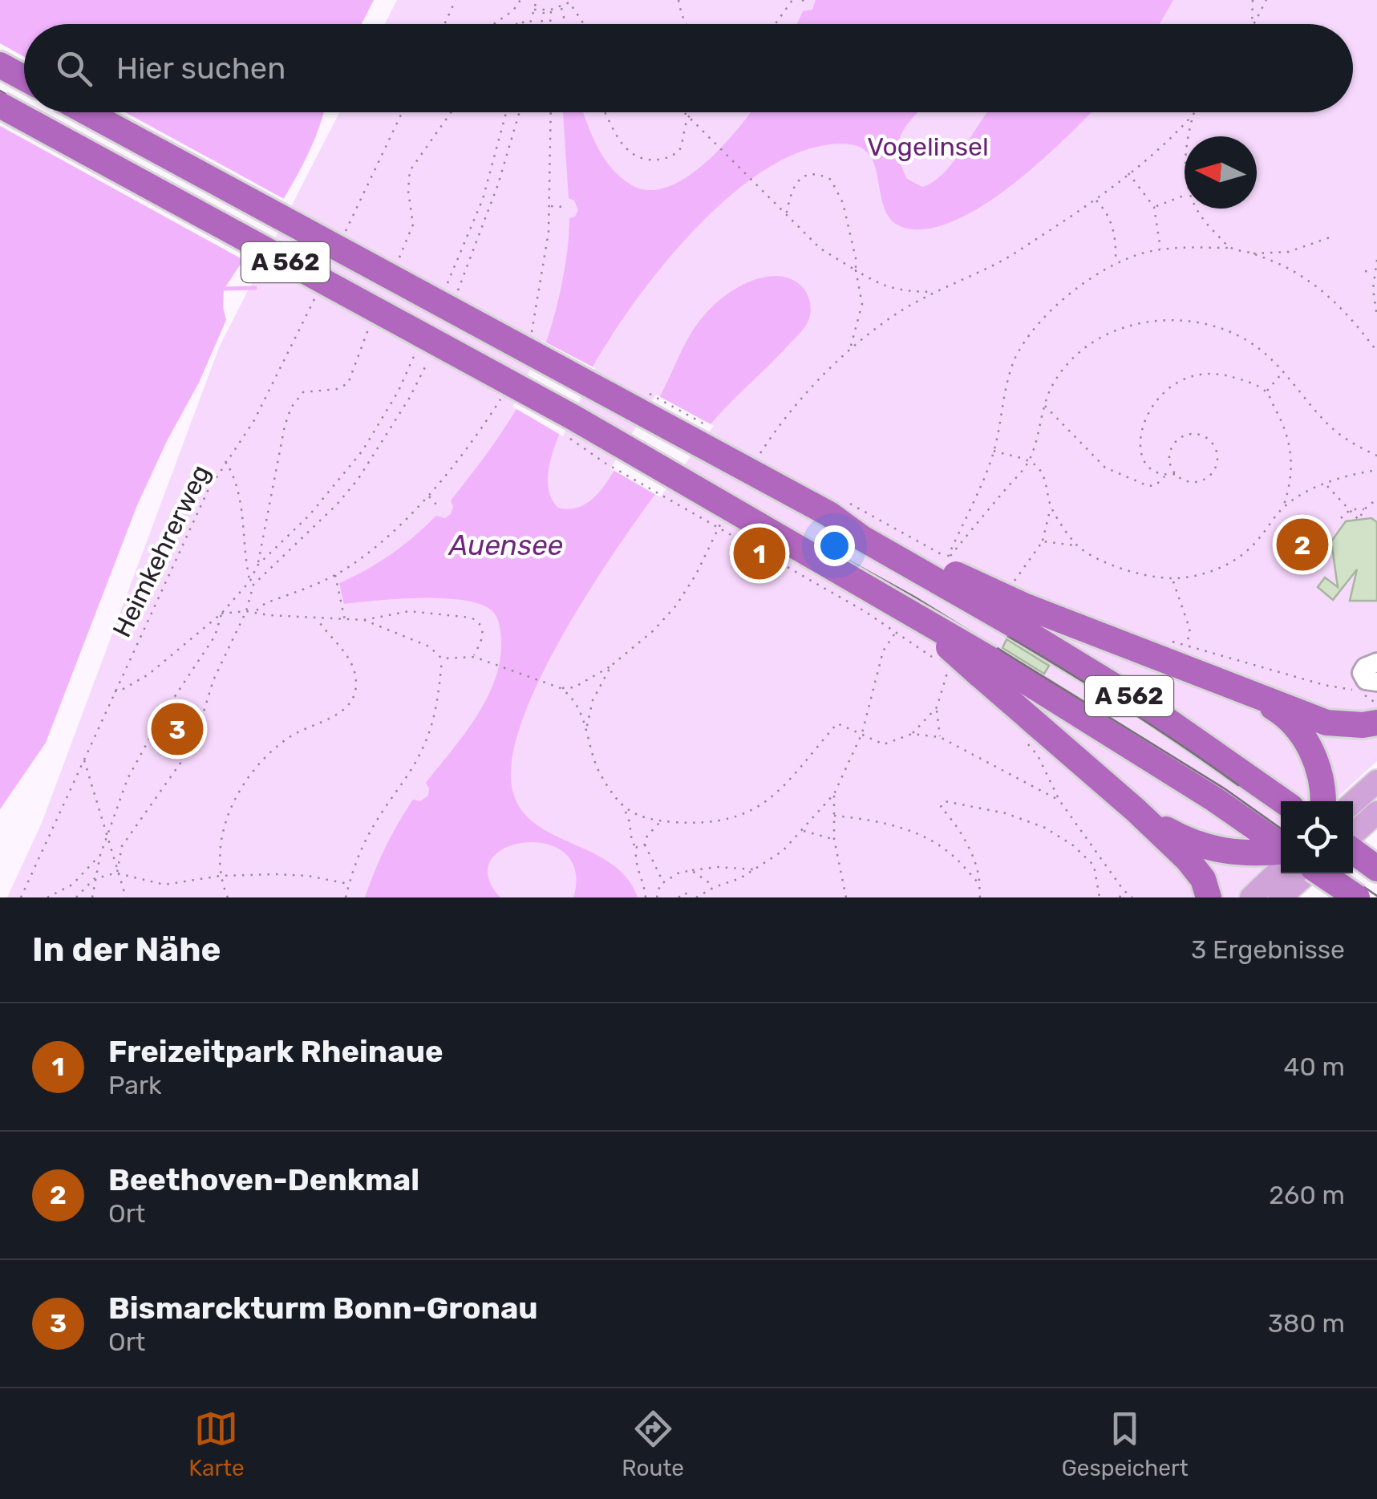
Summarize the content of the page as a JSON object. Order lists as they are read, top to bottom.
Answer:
{
  "streets": {
    "highway": ["A 562"],
    "path": ["Heimkehrerweg"]
  },
  "water": ["Auensee"],
  "parks": ["Vogelinsel"],
  "north": "left",
  "page": {
    "search": "Hier suchen",
    "pins": ["2", "1", "3"],
    "heading": ["In der Nähe", "3 Ergebnisse"],
    "list": [
      {
        "mark": "1",
        "name": "Freizeitpark Rheinaue",
        "note": "Park",
        "value": "40 m"
      },
      {
        "mark": "2",
        "name": "Beethoven-Denkmal",
        "note": "Ort",
        "value": "260 m"
      },
      {
        "mark": "3",
        "name": "Bismarckturm Bonn-Gronau",
        "note": "Ort",
        "value": "380 m"
      }
    ],
    "nav": ["Karte", "Route", "Gespeichert"]
  }
}
